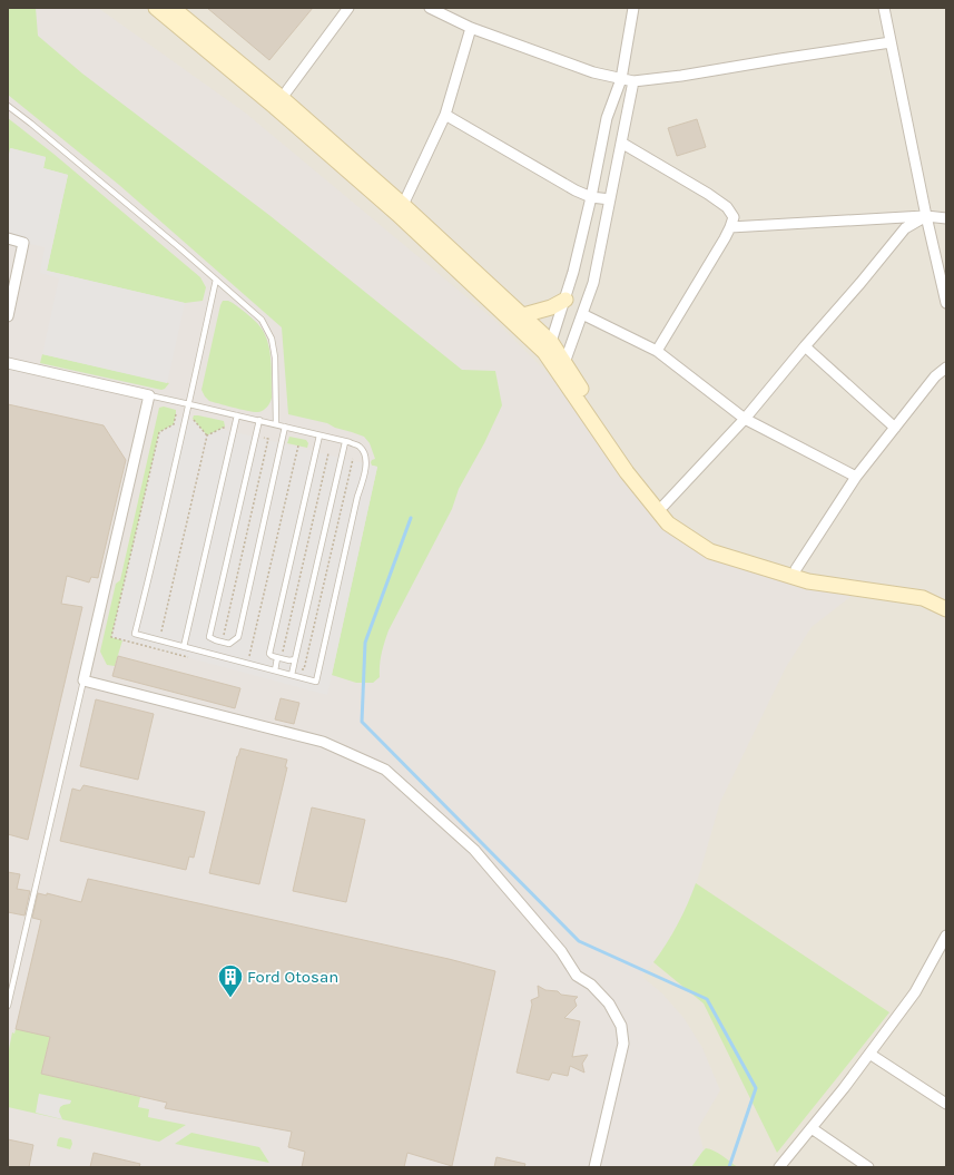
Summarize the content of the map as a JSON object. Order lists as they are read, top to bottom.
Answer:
{
  "places": {
    "building": ["Ford Otosan"]
  }
}
